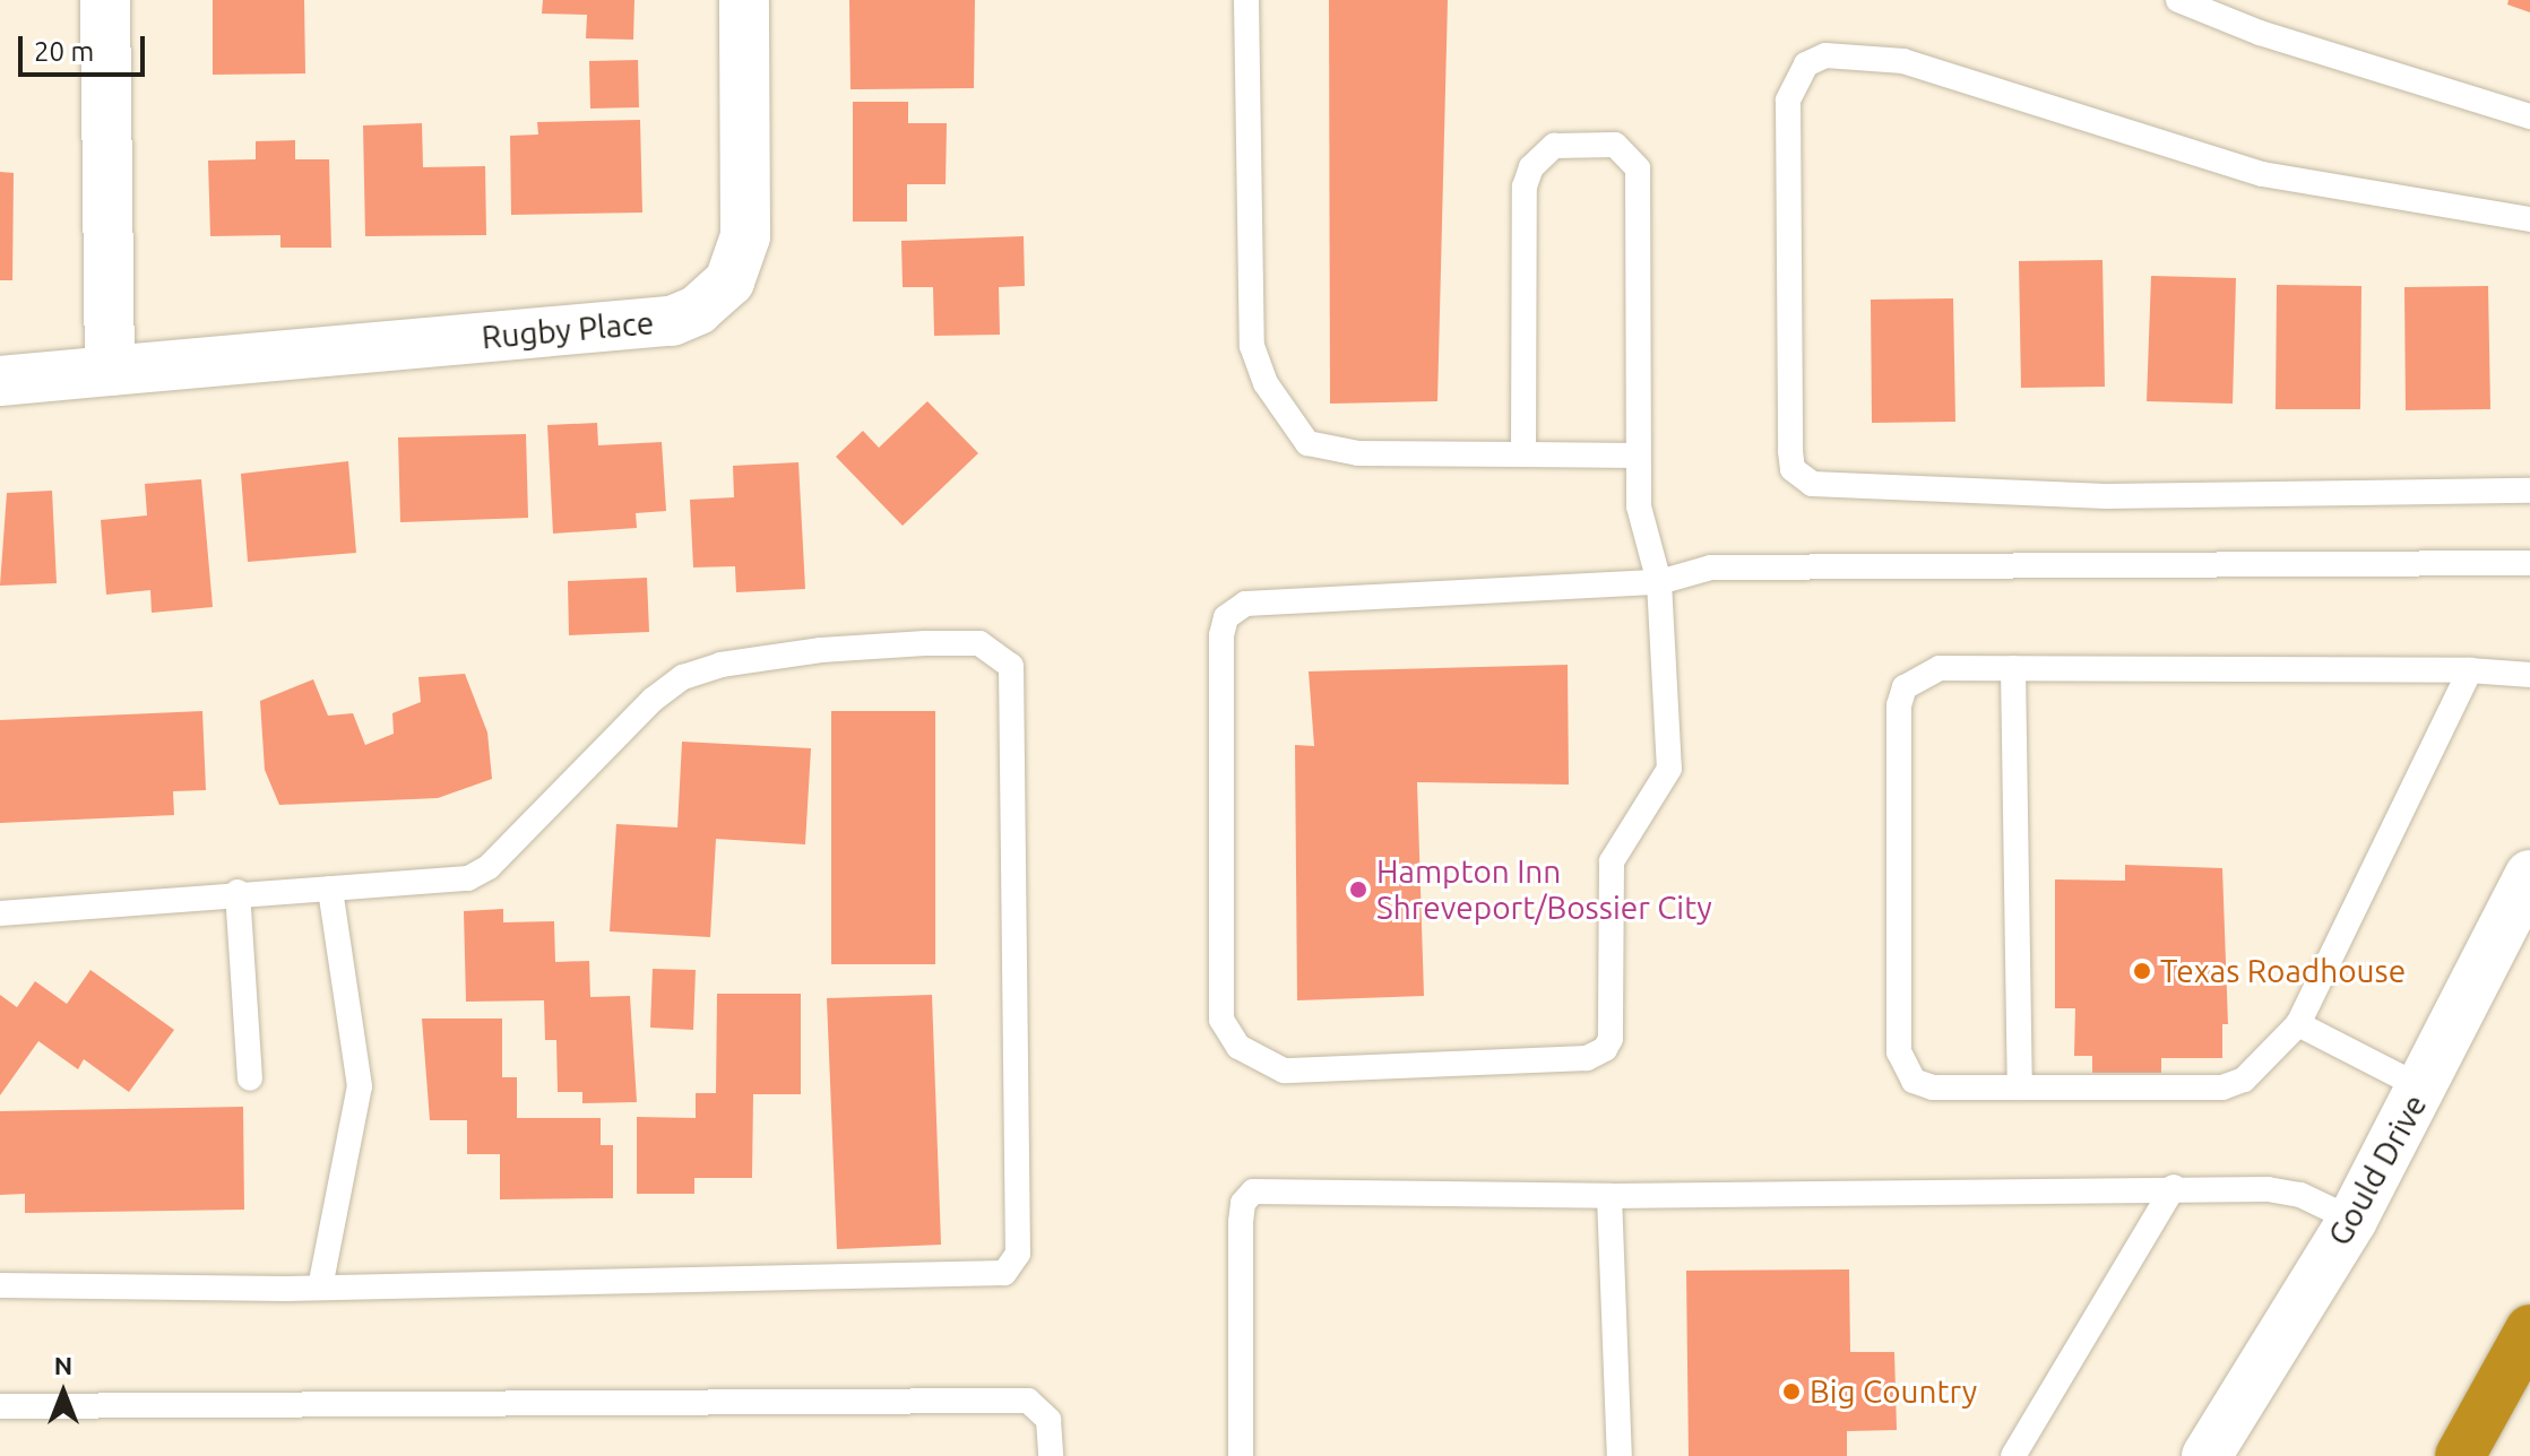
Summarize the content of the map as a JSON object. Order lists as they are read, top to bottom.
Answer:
{
  "streets": {
    "street": ["Rugby Place", "Gould Drive"]
  },
  "places": ["Hampton Inn Shreveport/Bossier City", "Texas Roadhouse", "Big Country"],
  "scale_bar": "20 m",
  "north": "top"
}
